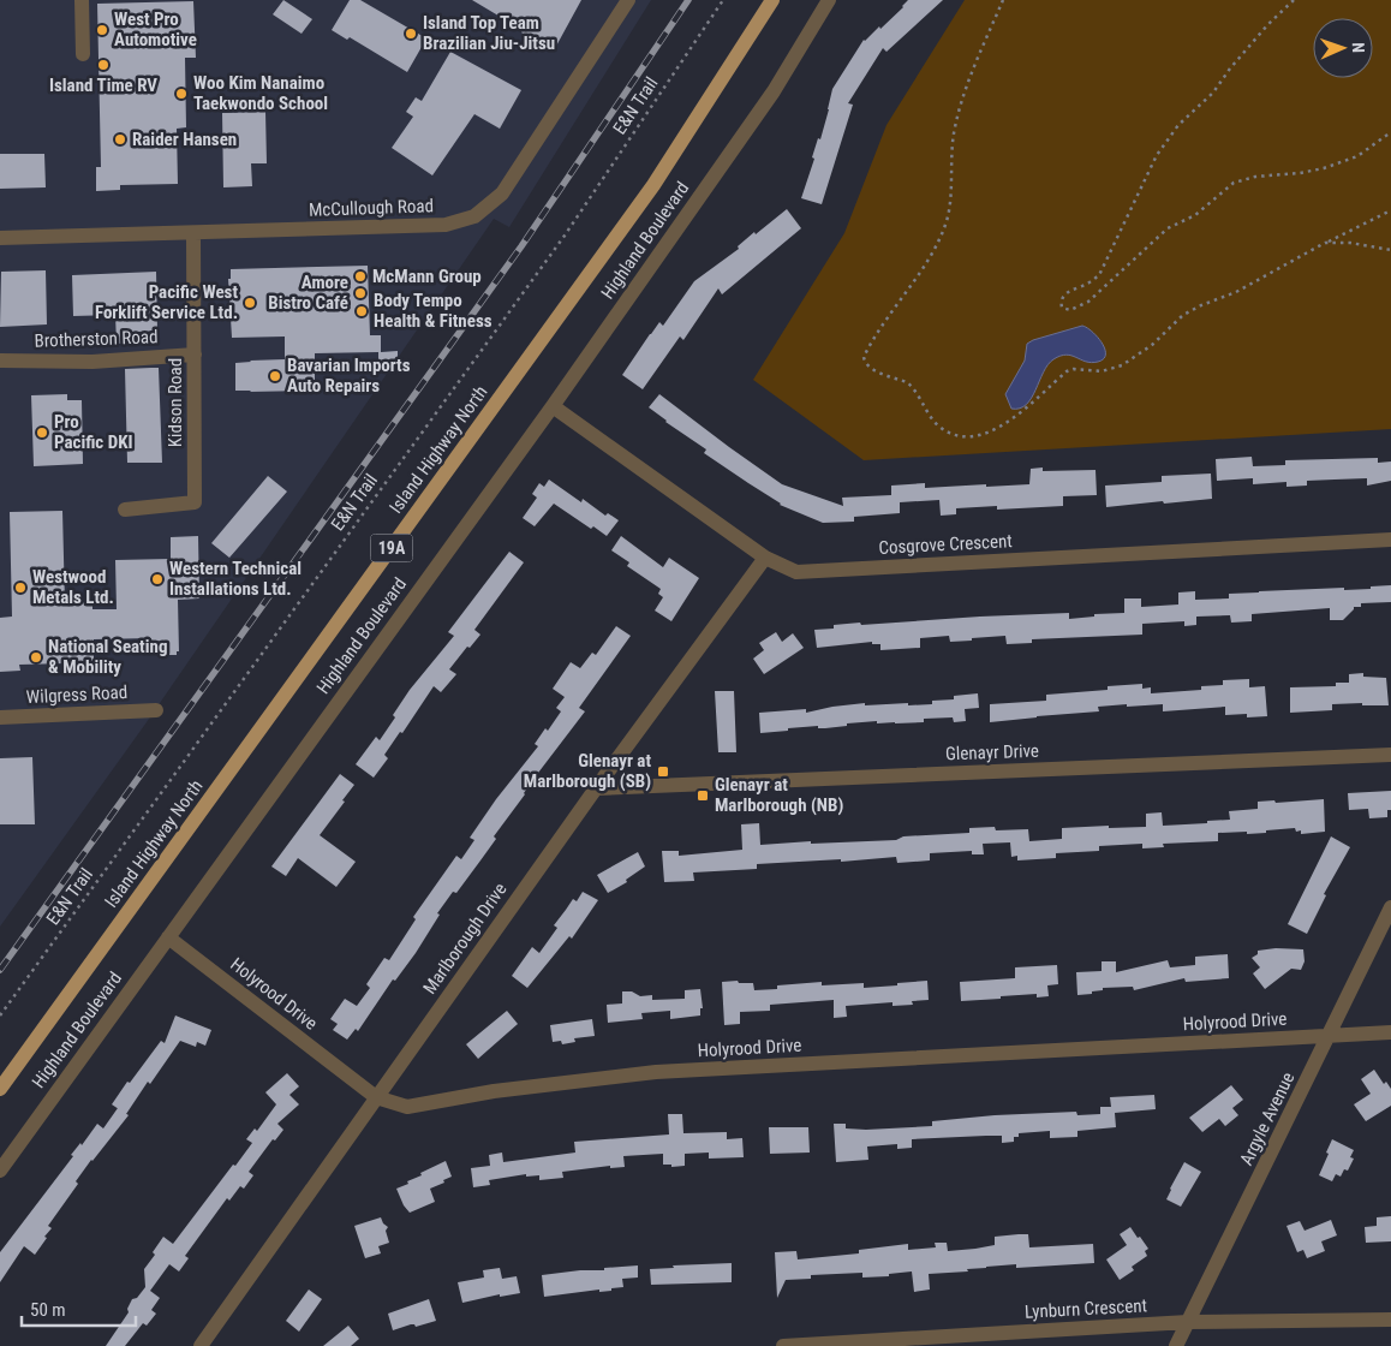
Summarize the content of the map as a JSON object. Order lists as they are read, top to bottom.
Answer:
{
  "streets": {
    "main road": ["Island Highway North", "19A"],
    "street": [
      "McCullough Road",
      "Highland Boulevard",
      "Brotherston Road",
      "Kidson Road",
      "Cosgrove Crescent",
      "Wilgress Road",
      "Glenayr Drive",
      "Marlborough Drive",
      "Holyrood Drive",
      "Argyle Avenue",
      "Lynburn Crescent"
    ],
    "path": ["E&N Trail"]
  },
  "crossings": [
    ["McCullough Road", "Kidson Road"],
    ["Highland Boulevard", "Cosgrove Crescent"],
    ["Highland Boulevard", "Holyrood Drive"],
    ["Brotherston Road", "Kidson Road"],
    ["Cosgrove Crescent", "Marlborough Drive"],
    ["Glenayr Drive", "Marlborough Drive"],
    ["Marlborough Drive", "Holyrood Drive"],
    ["Holyrood Drive", "Argyle Avenue"],
    ["Argyle Avenue", "Lynburn Crescent"]
  ],
  "places": {
    "other": [
      "West Pro Automotive",
      "Island Top Team Brazilian Jiu-Jitsu",
      "Island Time RV",
      "Woo Kim Nanaimo Taekwondo School",
      "Raider Hansen",
      "McMann Group",
      "Amore Bistro Café",
      "Pacific West Forklift Service Ltd.",
      "Body Tempo Health & Fitness",
      "Bavarian Imports Auto Repairs",
      "Pro Pacific DKI",
      "Western Technical Installations Ltd.",
      "Westwood Metals Ltd.",
      "National Seating & Mobility"
    ],
    "transit": ["Glenayr at Marlborough (SB)", "Glenayr at Marlborough (NB)"]
  },
  "scale_bar": "50 m",
  "north": "right"
}
